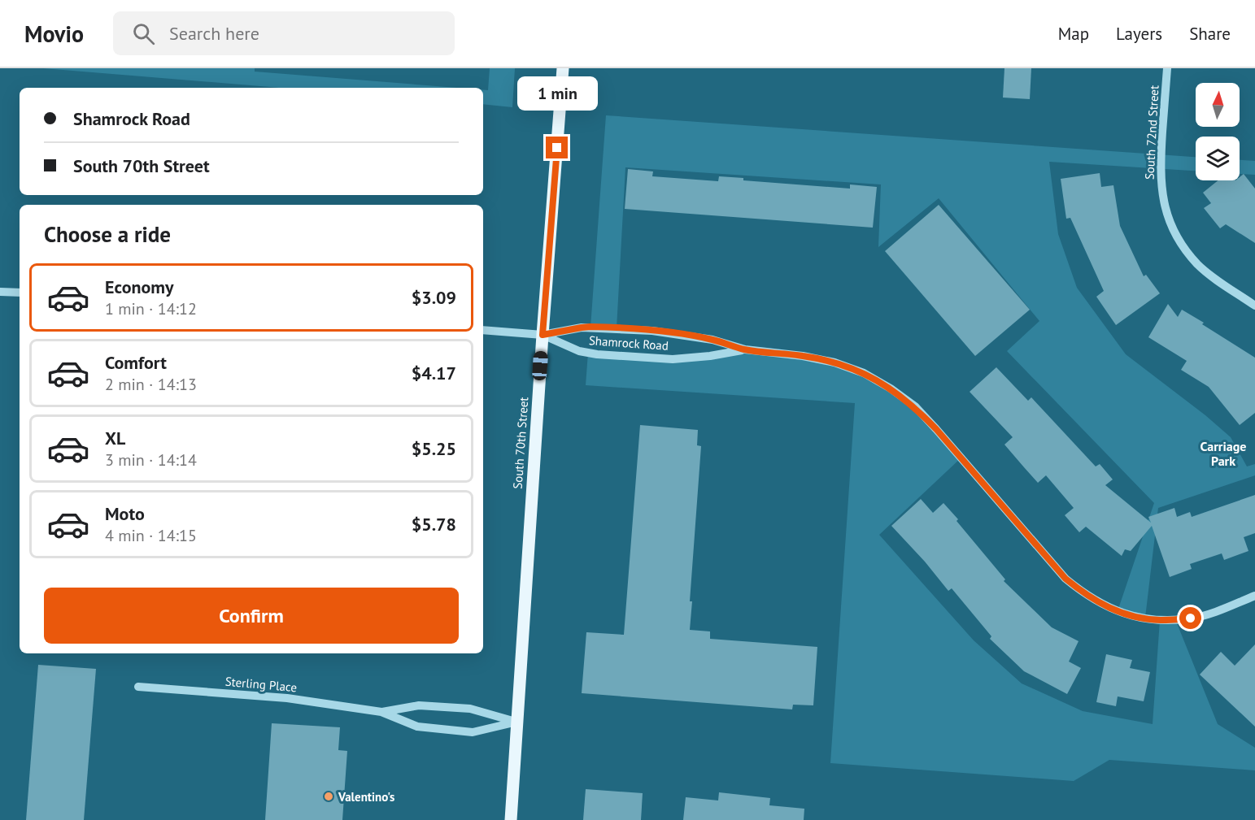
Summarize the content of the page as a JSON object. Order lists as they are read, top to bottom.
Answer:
{
  "streets": {
    "main road": ["South 70th Street"],
    "street": ["South 72nd Street", "Shamrock Road", "Sterling Place"]
  },
  "crossings": [
    ["Shamrock Road", "South 70th Street"],
    ["South 70th Street", "Sterling Place"]
  ],
  "districts": ["Carriage Park"],
  "places": ["Valentino's"],
  "north": "top",
  "page": {
    "header": "Movio",
    "search": "Search here",
    "nav": ["Map", "Layers", "Share"],
    "bubble": "1 min",
    "banner": ["Shamrock Road", "South 70th Street"],
    "heading": "Choose a ride",
    "list": [
      {
        "name": "Economy",
        "note": "1 min · 14:12",
        "value": "$3.09"
      },
      {
        "name": "Comfort",
        "note": "2 min · 14:13",
        "value": "$4.17"
      },
      {
        "name": "XL",
        "note": "3 min · 14:14",
        "value": "$5.25"
      },
      {
        "name": "Moto",
        "note": "4 min · 14:15",
        "value": "$5.78"
      }
    ],
    "buttons": "Confirm"
  }
}
